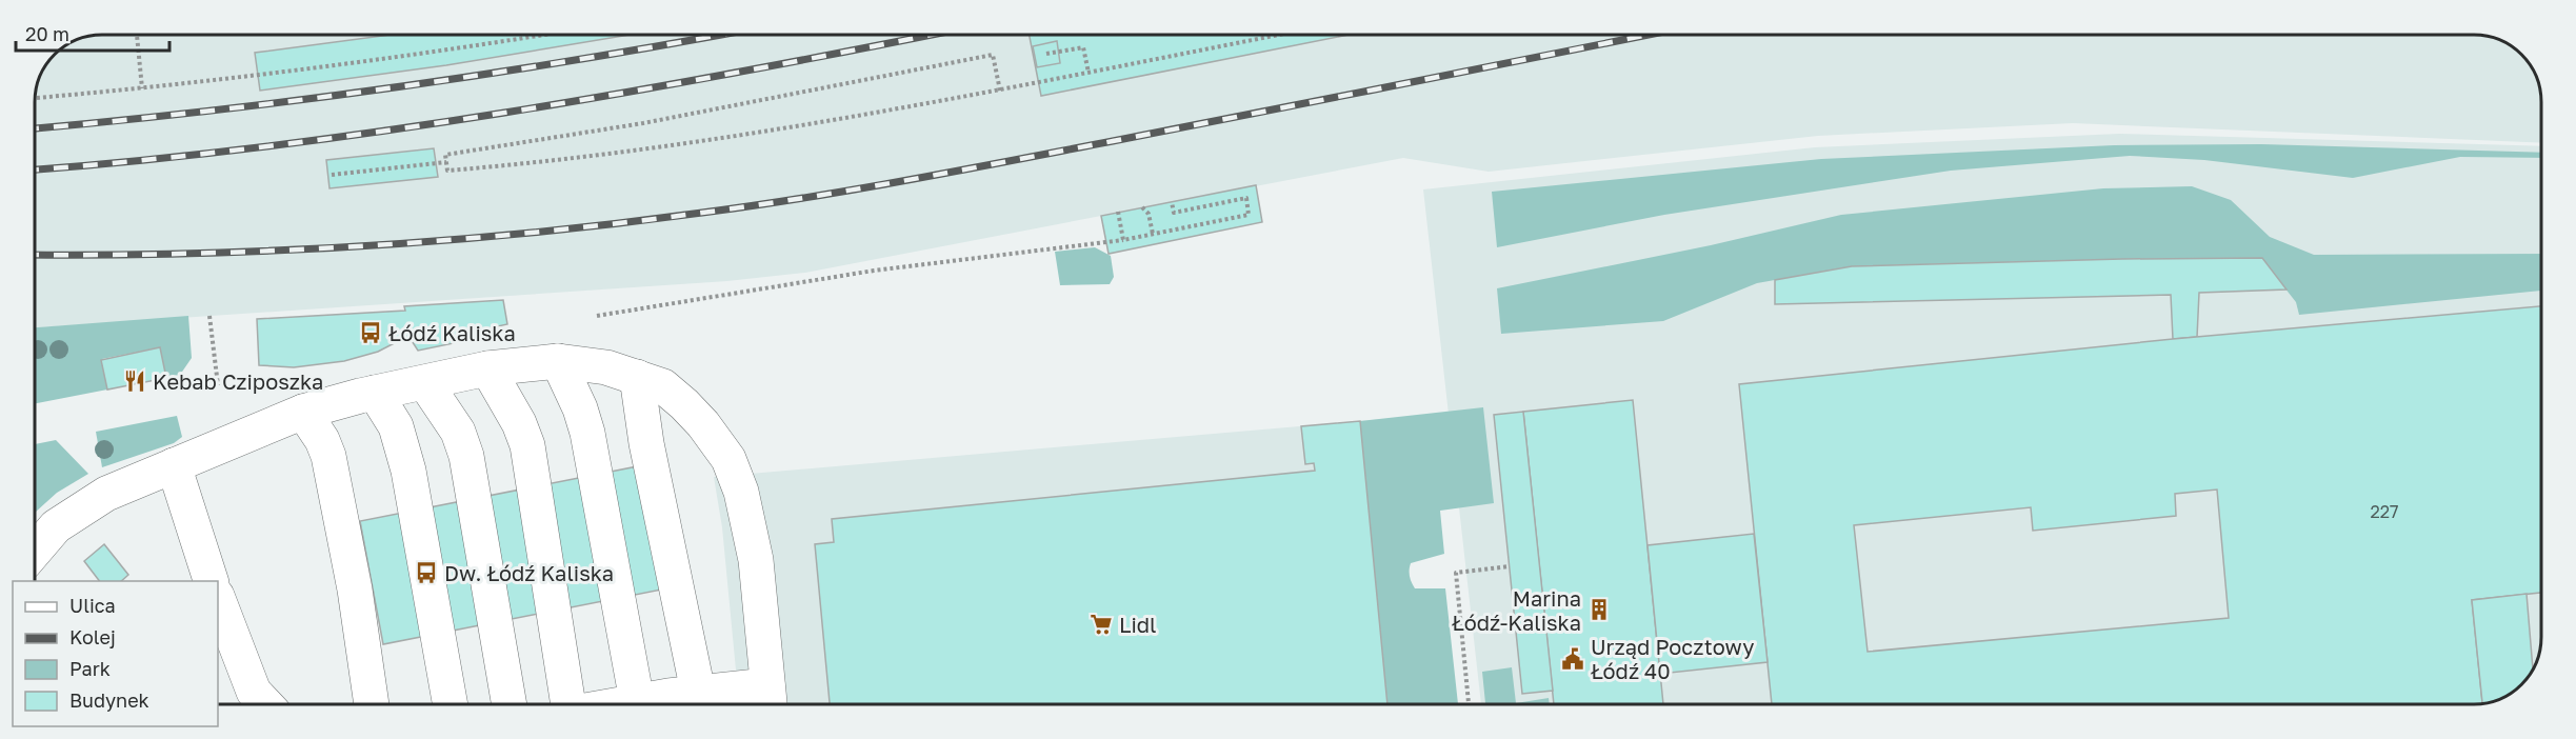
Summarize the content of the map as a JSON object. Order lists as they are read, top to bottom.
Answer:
{
  "places": {
    "bus stop": ["Łódź Kaliska", "Dw. Łódź Kaliska"],
    "restaurant": ["Kebab Cziposzka"],
    "building": ["Marina Łódź-Kaliska"],
    "supermarket": ["Lidl"],
    "public building": ["Urząd Pocztowy Łódź 40"]
  },
  "house_numbers": ["227"],
  "legend": [
    "Ulica",
    "Kolej",
    "Park",
    "Budynek"
  ],
  "scale_bar": "20 m"
}
